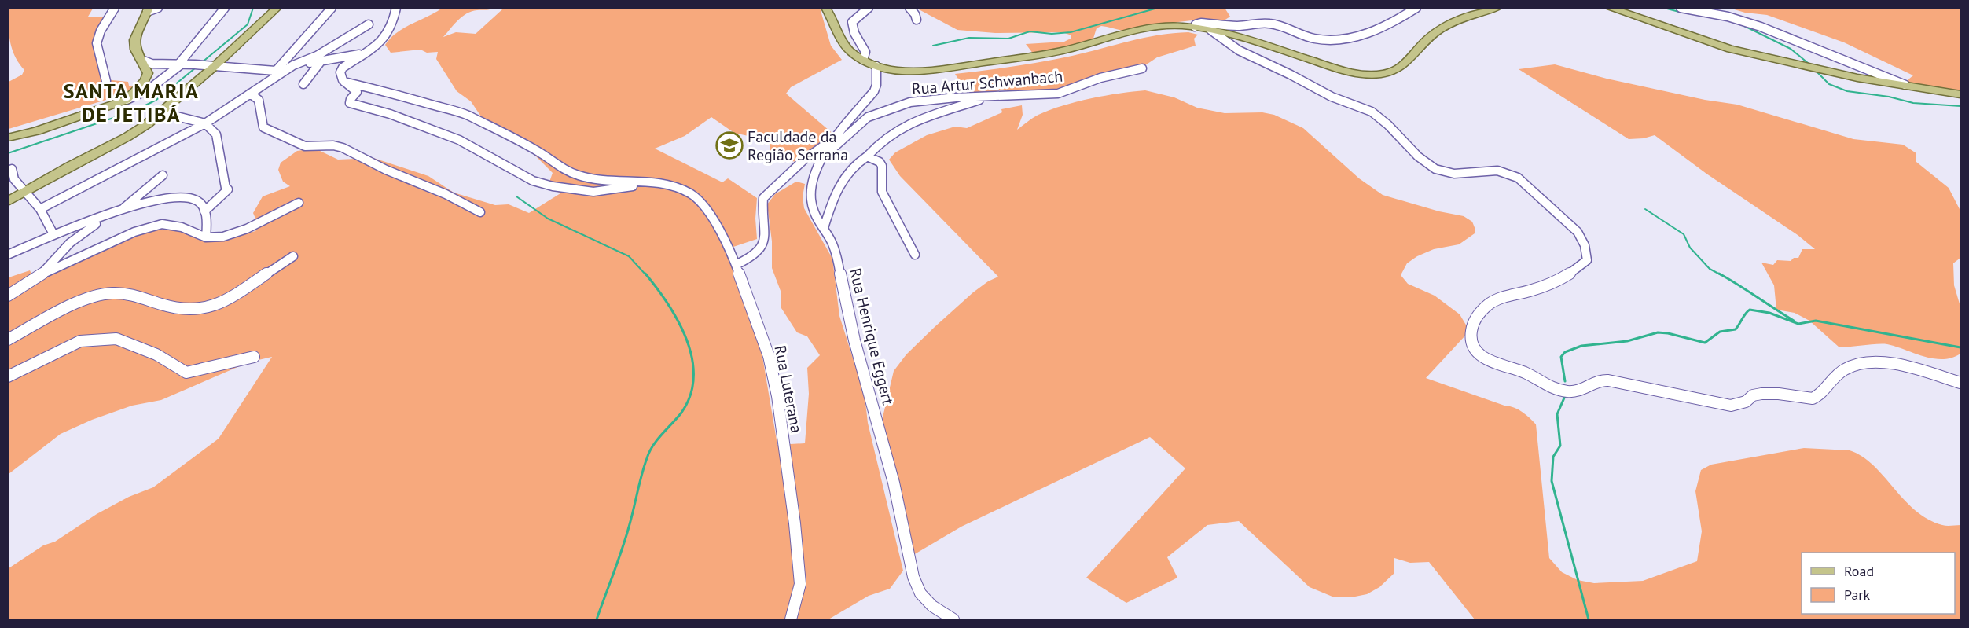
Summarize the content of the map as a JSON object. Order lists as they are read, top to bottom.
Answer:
{
  "streets": {
    "street": ["Rua Artur Schwanbach", "Rua Henrique Eggert", "Rua Luterana"]
  },
  "crossings": [
    ["Rua Artur Schwanbach", "Rua Henrique Eggert"]
  ],
  "districts": ["SANTA MARIA DE JETIBÁ"],
  "places": {
    "school or university": ["Faculdade da Região Serrana"]
  },
  "legend": ["Road", "Park"]
}
